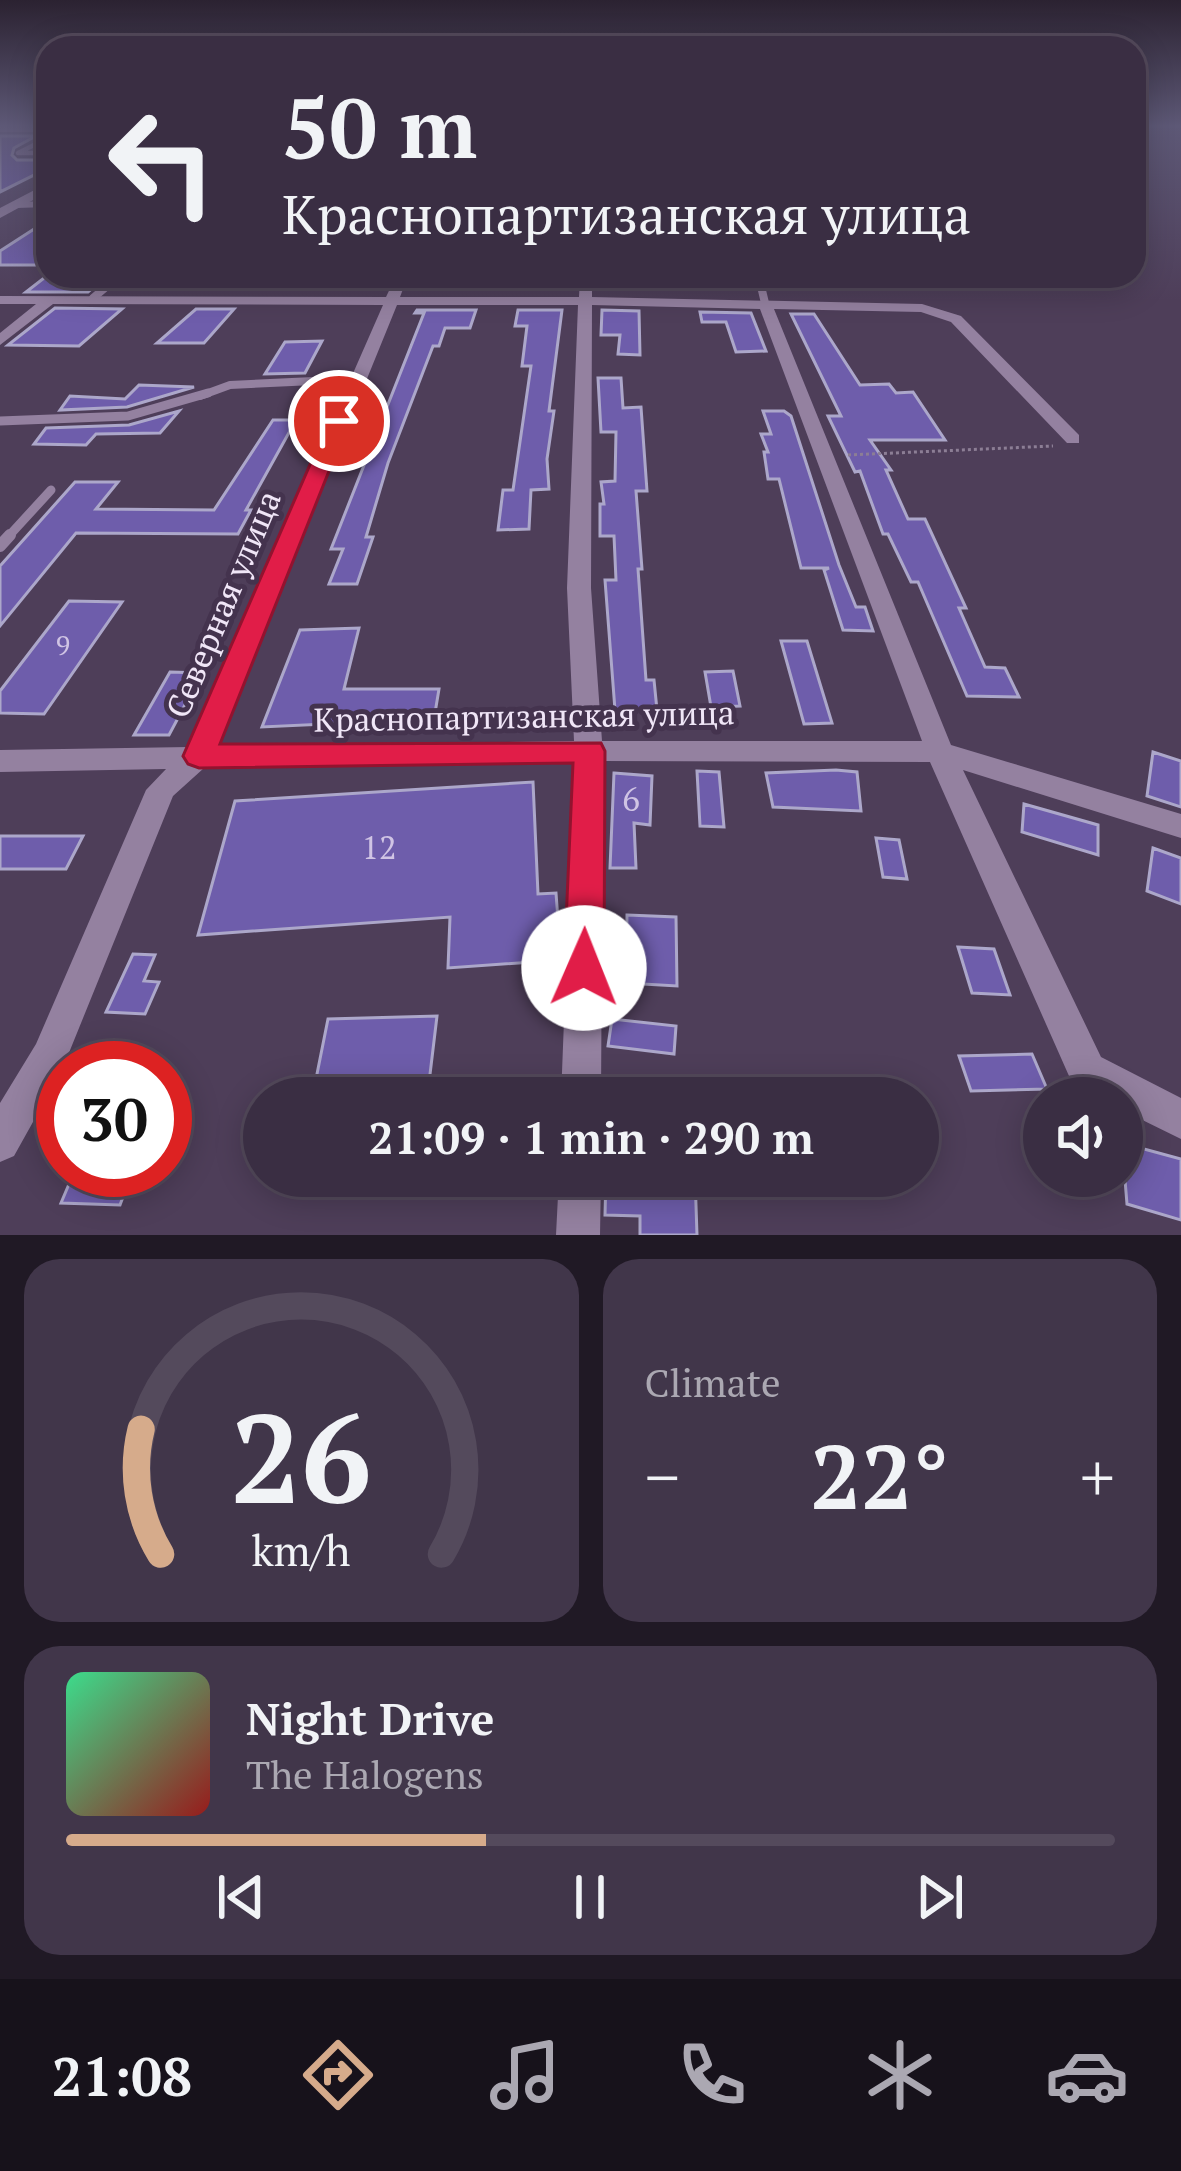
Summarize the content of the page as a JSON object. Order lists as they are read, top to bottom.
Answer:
{
  "streets": {
    "street": ["Северная улица", "Краснопартизанская улица"]
  },
  "crossings": [
    ["Северная улица", "Краснопартизанская улица"]
  ],
  "house_numbers": ["9", "6", "12"],
  "page": {
    "turn": ["50 m", "Краснопартизанская улица"],
    "limit": "30",
    "trip": "21:09 · 1 min · 290 m",
    "tile": "Climate",
    "heat": ["−", "22°", "+"],
    "song": ["Night Drive", "The Halogens"],
    "tabs": "21:08",
    "gauge": ["26", "km/h"]
  }
}
